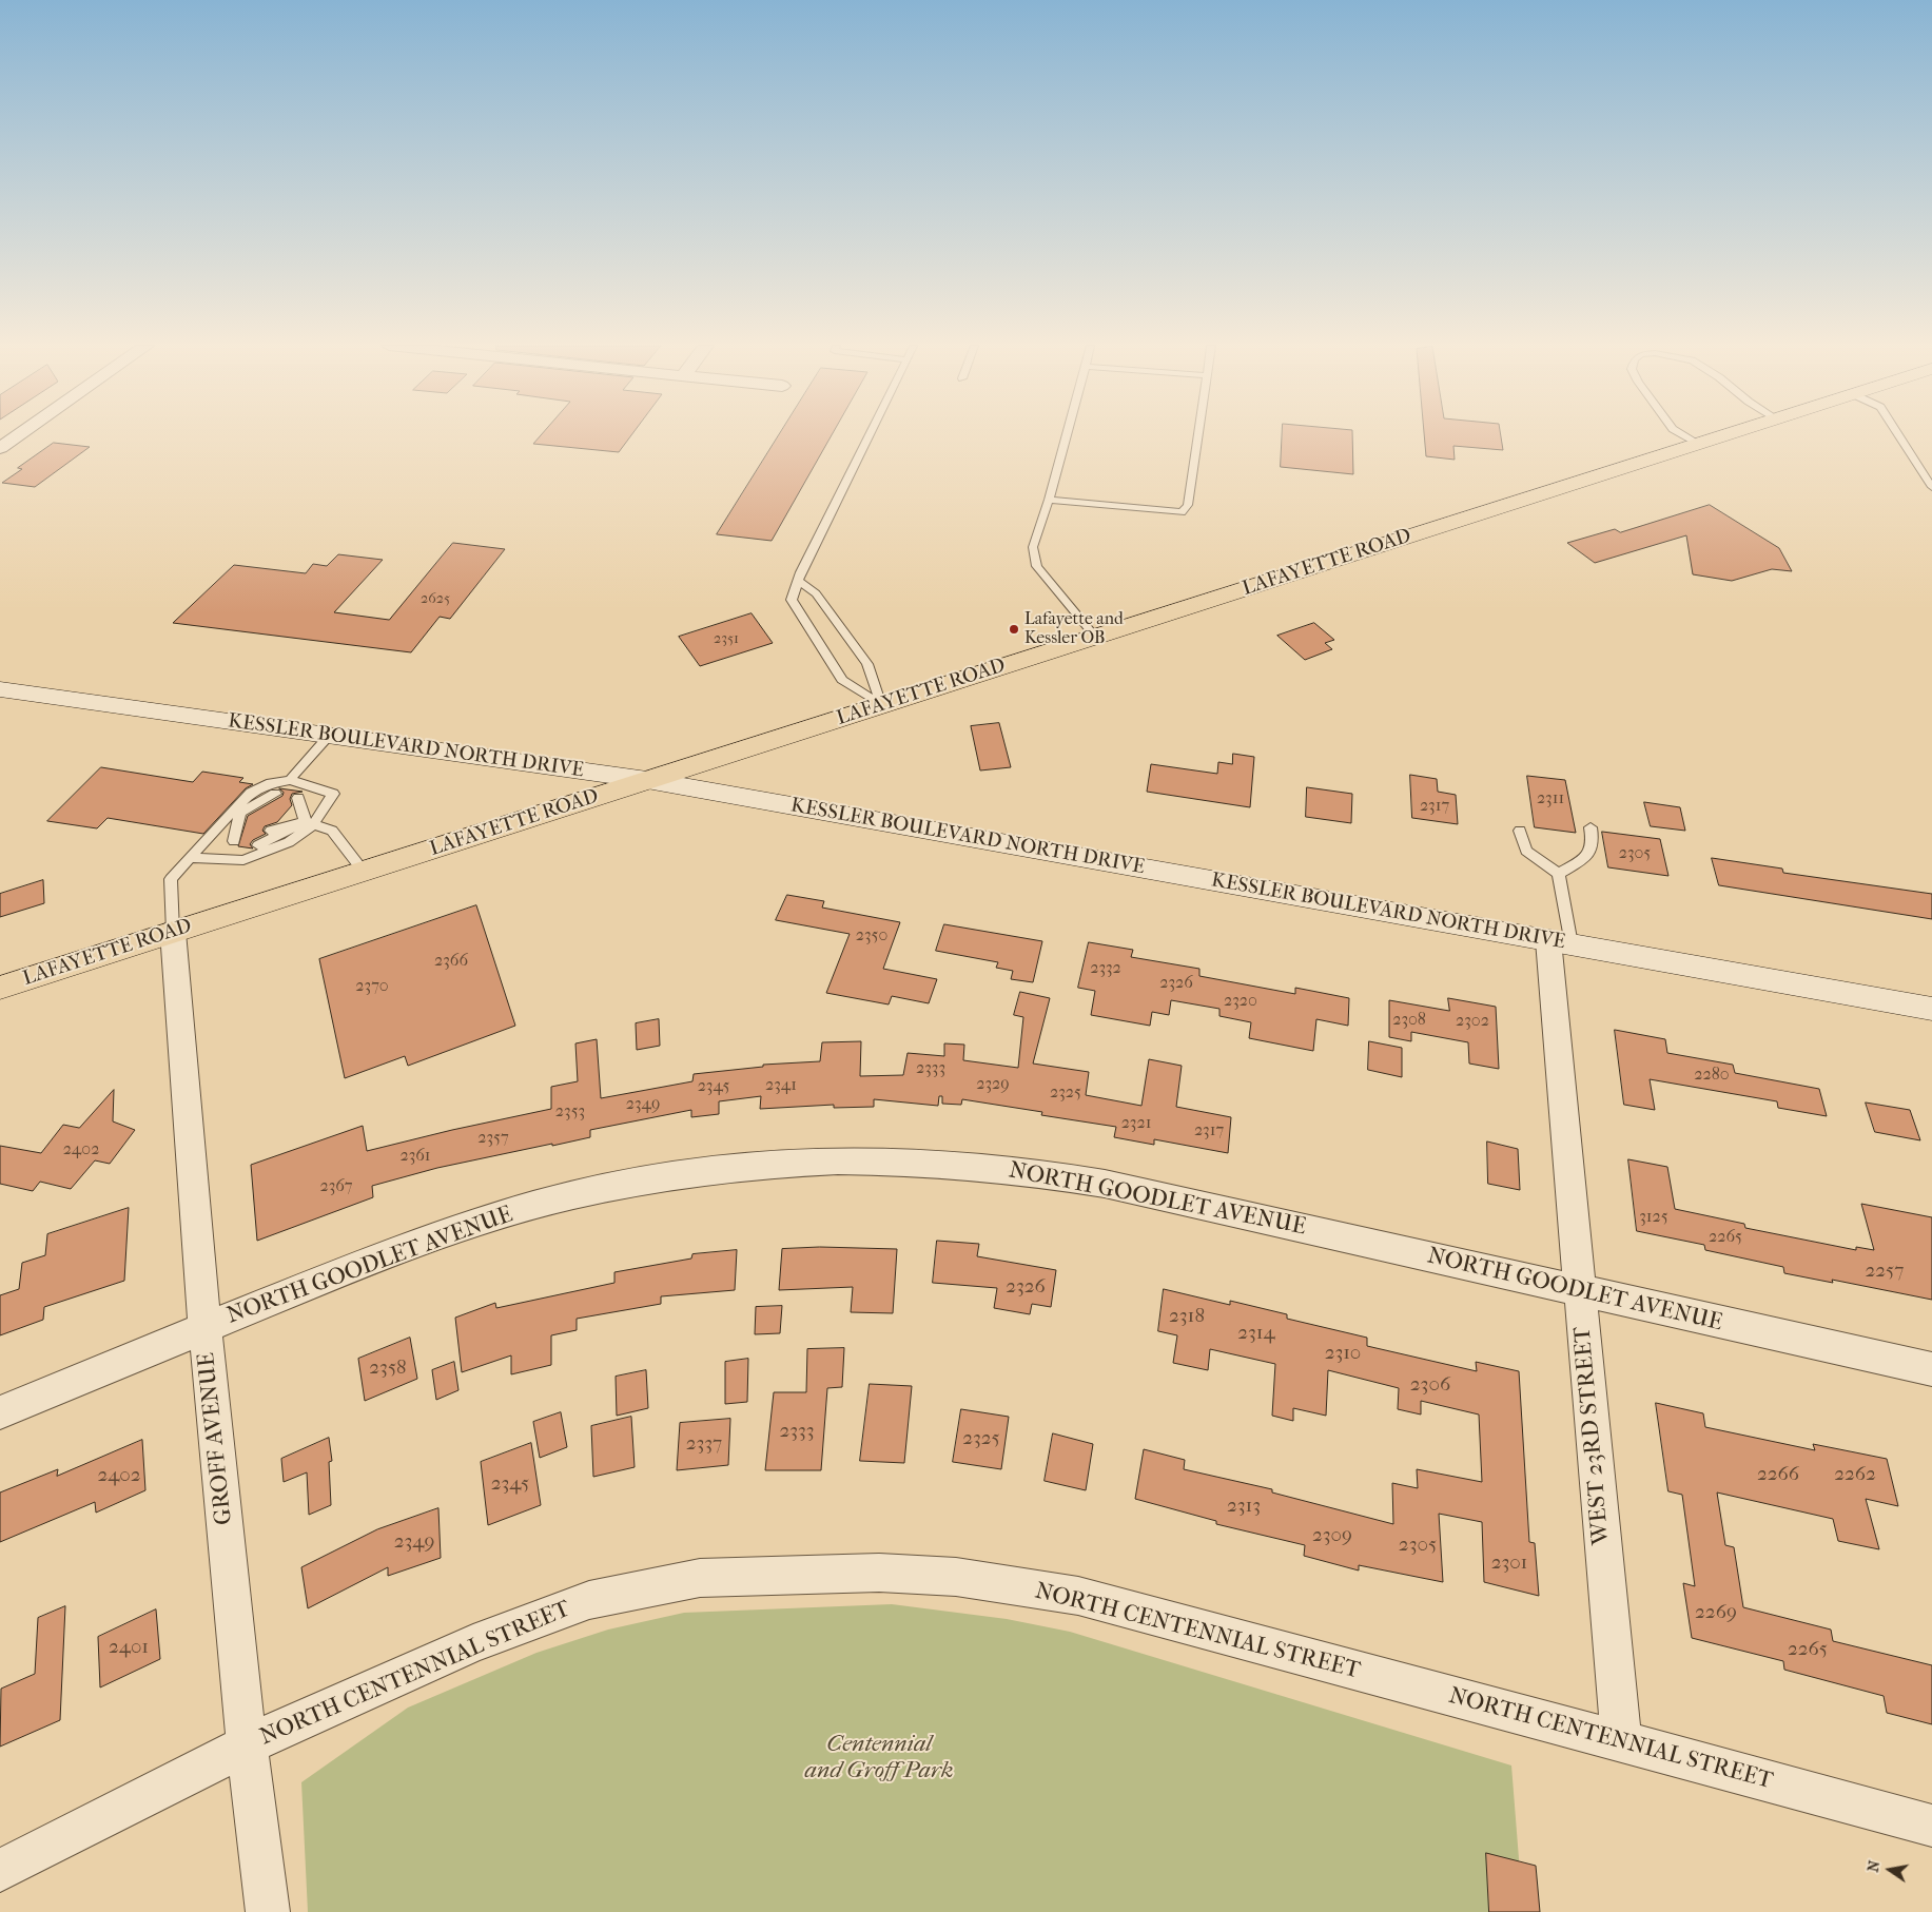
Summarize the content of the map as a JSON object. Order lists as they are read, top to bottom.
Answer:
{
  "streets": {
    "main road": ["LAFAYETTE ROAD", "KESSLER BOULEVARD NORTH DRIVE"],
    "street": [
      "NORTH GOODLET AVENUE",
      "WEST 23RD STREET",
      "GROFF AVENUE",
      "NORTH CENTENNIAL STREET"
    ]
  },
  "crossings": [
    ["LAFAYETTE ROAD", "KESSLER BOULEVARD NORTH DRIVE"],
    ["LAFAYETTE ROAD", "GROFF AVENUE"],
    ["KESSLER BOULEVARD NORTH DRIVE", "WEST 23RD STREET"],
    ["NORTH GOODLET AVENUE", "WEST 23RD STREET"],
    ["NORTH GOODLET AVENUE", "GROFF AVENUE"],
    ["WEST 23RD STREET", "NORTH CENTENNIAL STREET"],
    ["GROFF AVENUE", "NORTH CENTENNIAL STREET"]
  ],
  "parks": ["Centennial and Groff Park"],
  "places": ["Lafayette and Kessler OB"],
  "house_numbers": [
    "2625",
    "2351",
    "2311",
    "2317",
    "2305",
    "2350",
    "2366",
    "2332",
    "2326",
    "2370",
    "2320",
    "2308",
    "2302",
    "2333",
    "2280",
    "2329",
    "2341",
    "2345",
    "2325",
    "2349",
    "2353",
    "2321",
    "2317",
    "2357",
    "2402",
    "2361",
    "2367",
    "3125",
    "2265",
    "2257",
    "2326",
    "2318",
    "2314",
    "2310",
    "2358",
    "2306",
    "2333",
    "2325",
    "2337",
    "2266",
    "2262",
    "2402",
    "2345",
    "2313",
    "2309",
    "2349",
    "2305",
    "2301",
    "2269",
    "2401",
    "2265"
  ],
  "north": "left"
}
